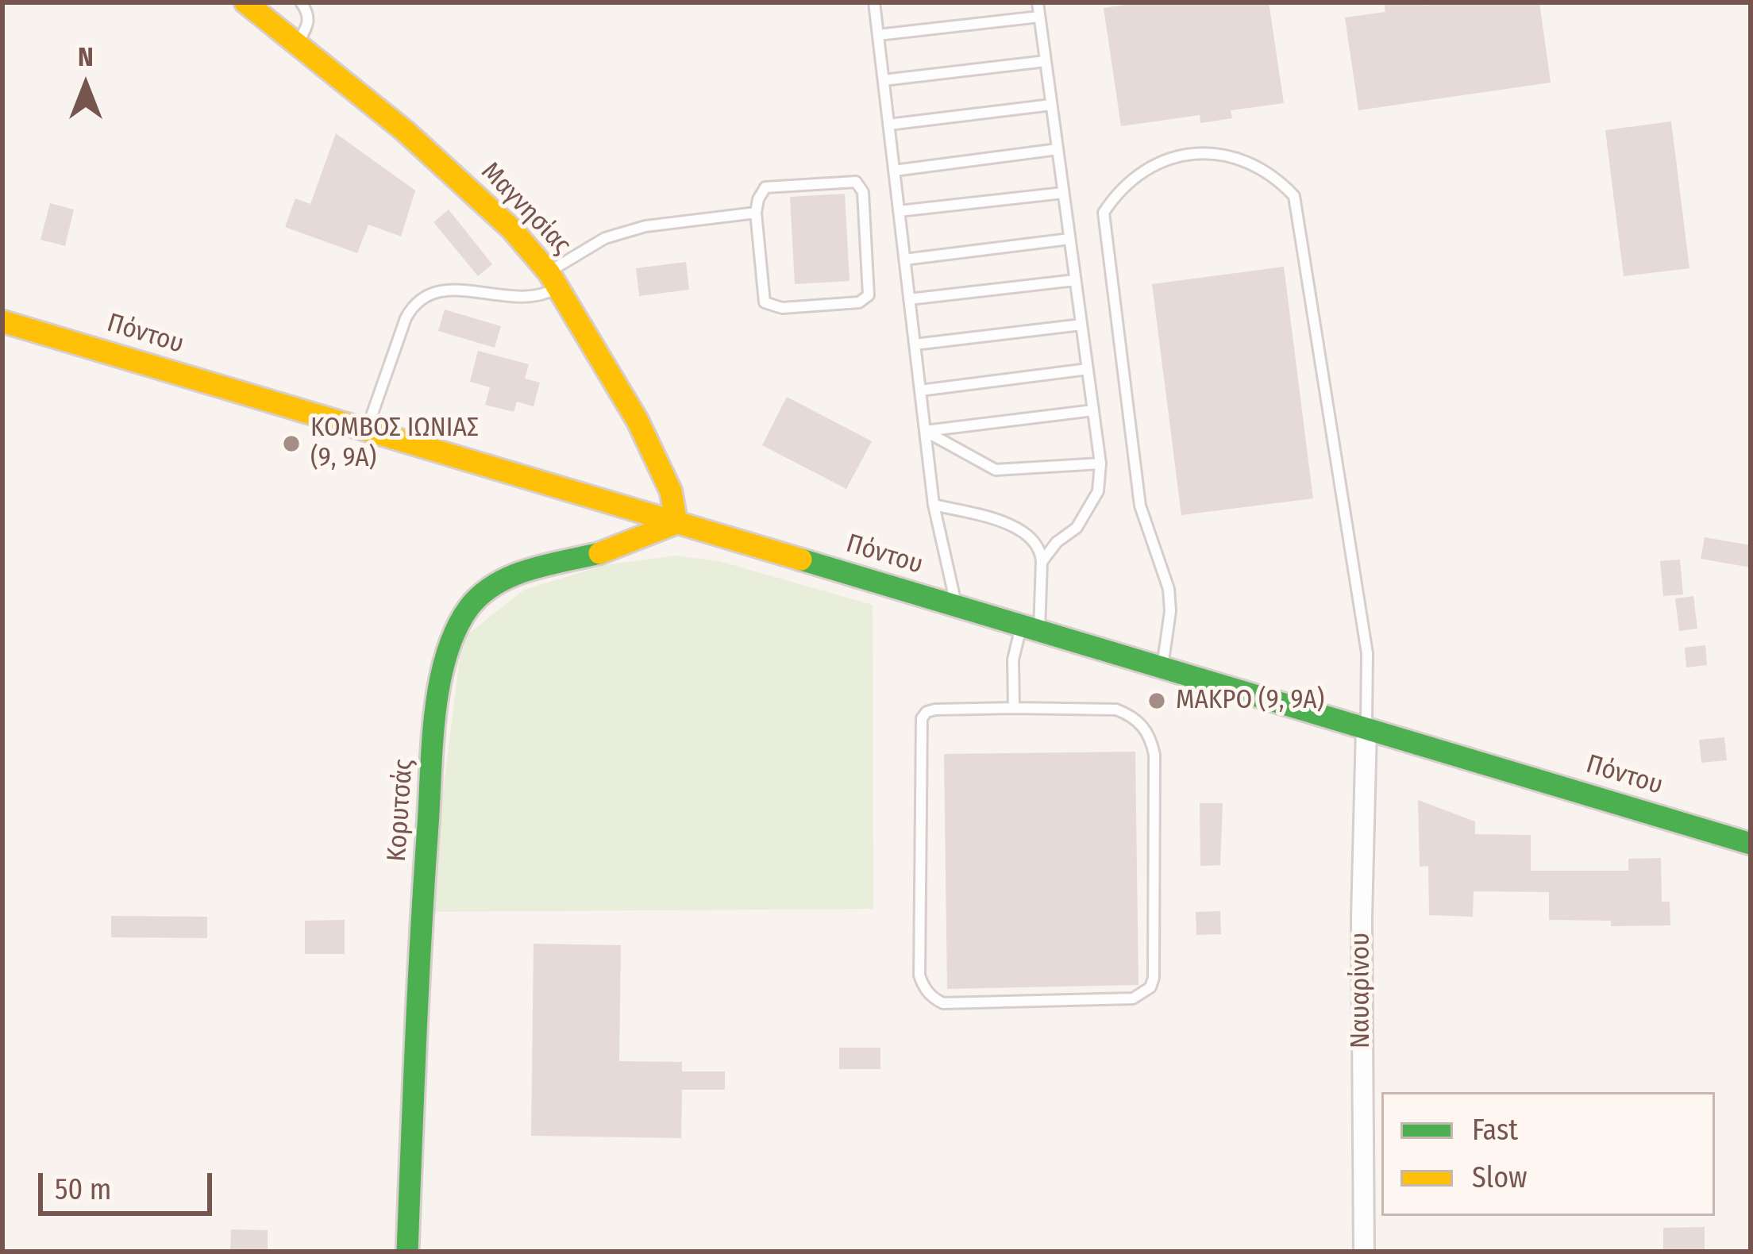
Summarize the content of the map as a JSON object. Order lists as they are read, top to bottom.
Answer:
{
  "streets": {
    "street": [
      "Μαγνησίας",
      "Πόντου",
      "Κορυτσάς",
      "Ναυαρίνου"
    ]
  },
  "crossings": [
    ["Μαγνησίας", "Πόντου"],
    ["Μαγνησίας", "Κορυτσάς"],
    ["Πόντου", "Κορυτσάς"],
    ["Πόντου", "Ναυαρίνου"]
  ],
  "places": ["ΚΟΜΒΟΣ ΙΩΝΙΑΣ (9, 9Α)", "ΜΑΚΡΟ (9, 9Α)"],
  "legend": ["Fast", "Slow"],
  "scale_bar": "50 m",
  "north": "top"
}
